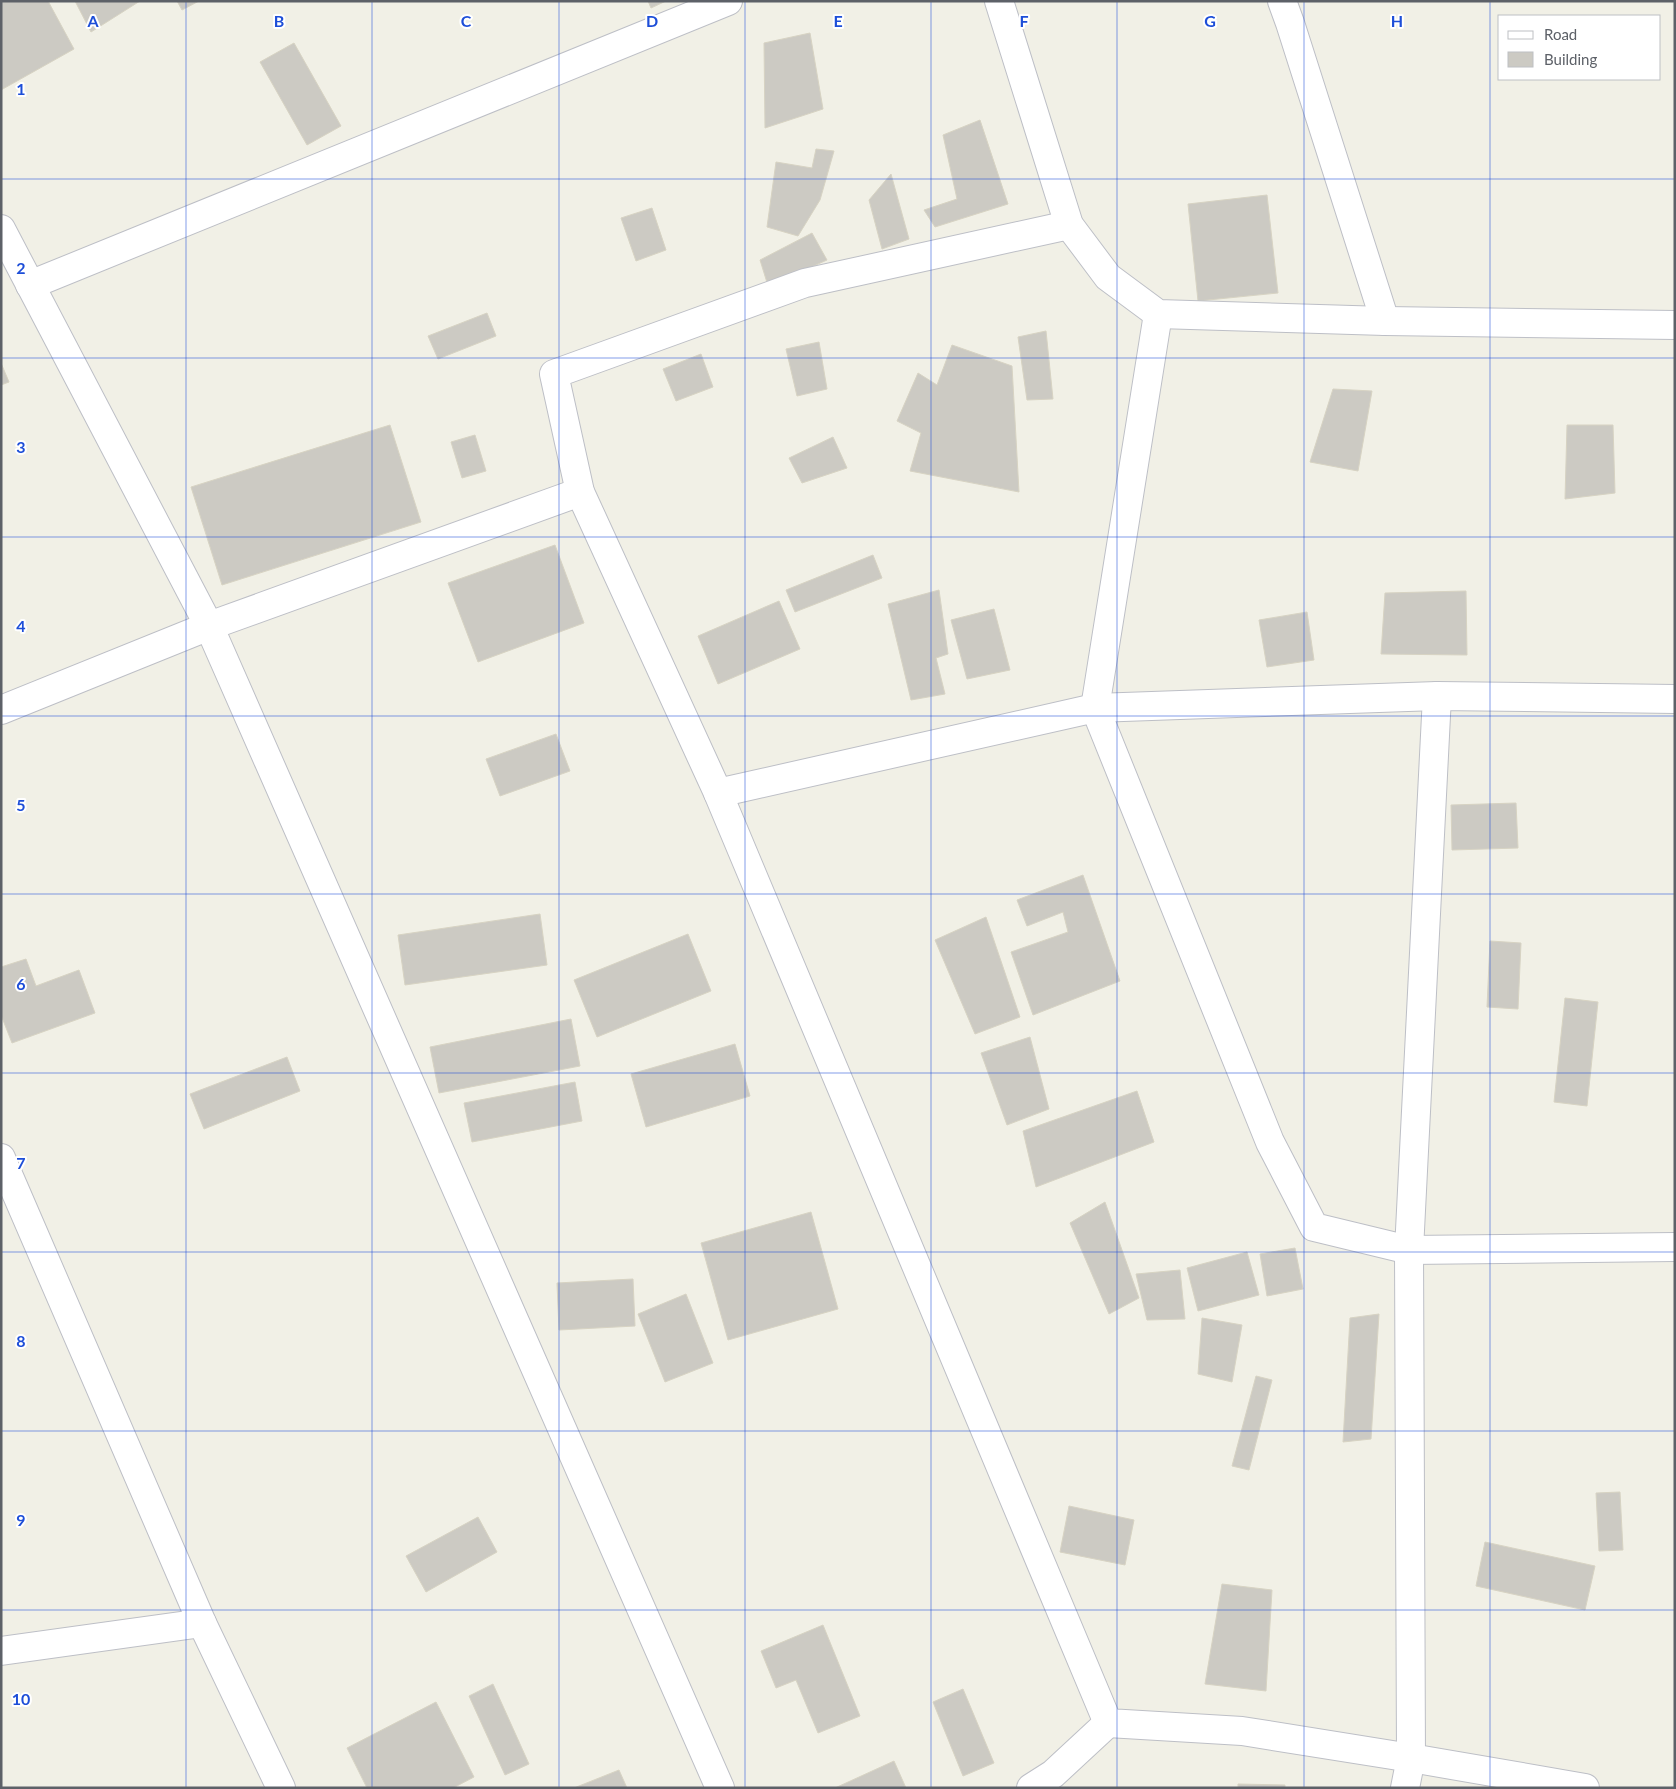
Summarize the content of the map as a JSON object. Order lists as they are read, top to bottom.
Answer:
{
  "legend": ["Road", "Building"],
  "grid": {
    "columns": [
      "A",
      "B",
      "C",
      "D",
      "E",
      "F",
      "G",
      "H"
    ],
    "rows": [
      "1",
      "2",
      "3",
      "4",
      "5",
      "6",
      "7",
      "8",
      "9",
      "10"
    ]
  }
}
